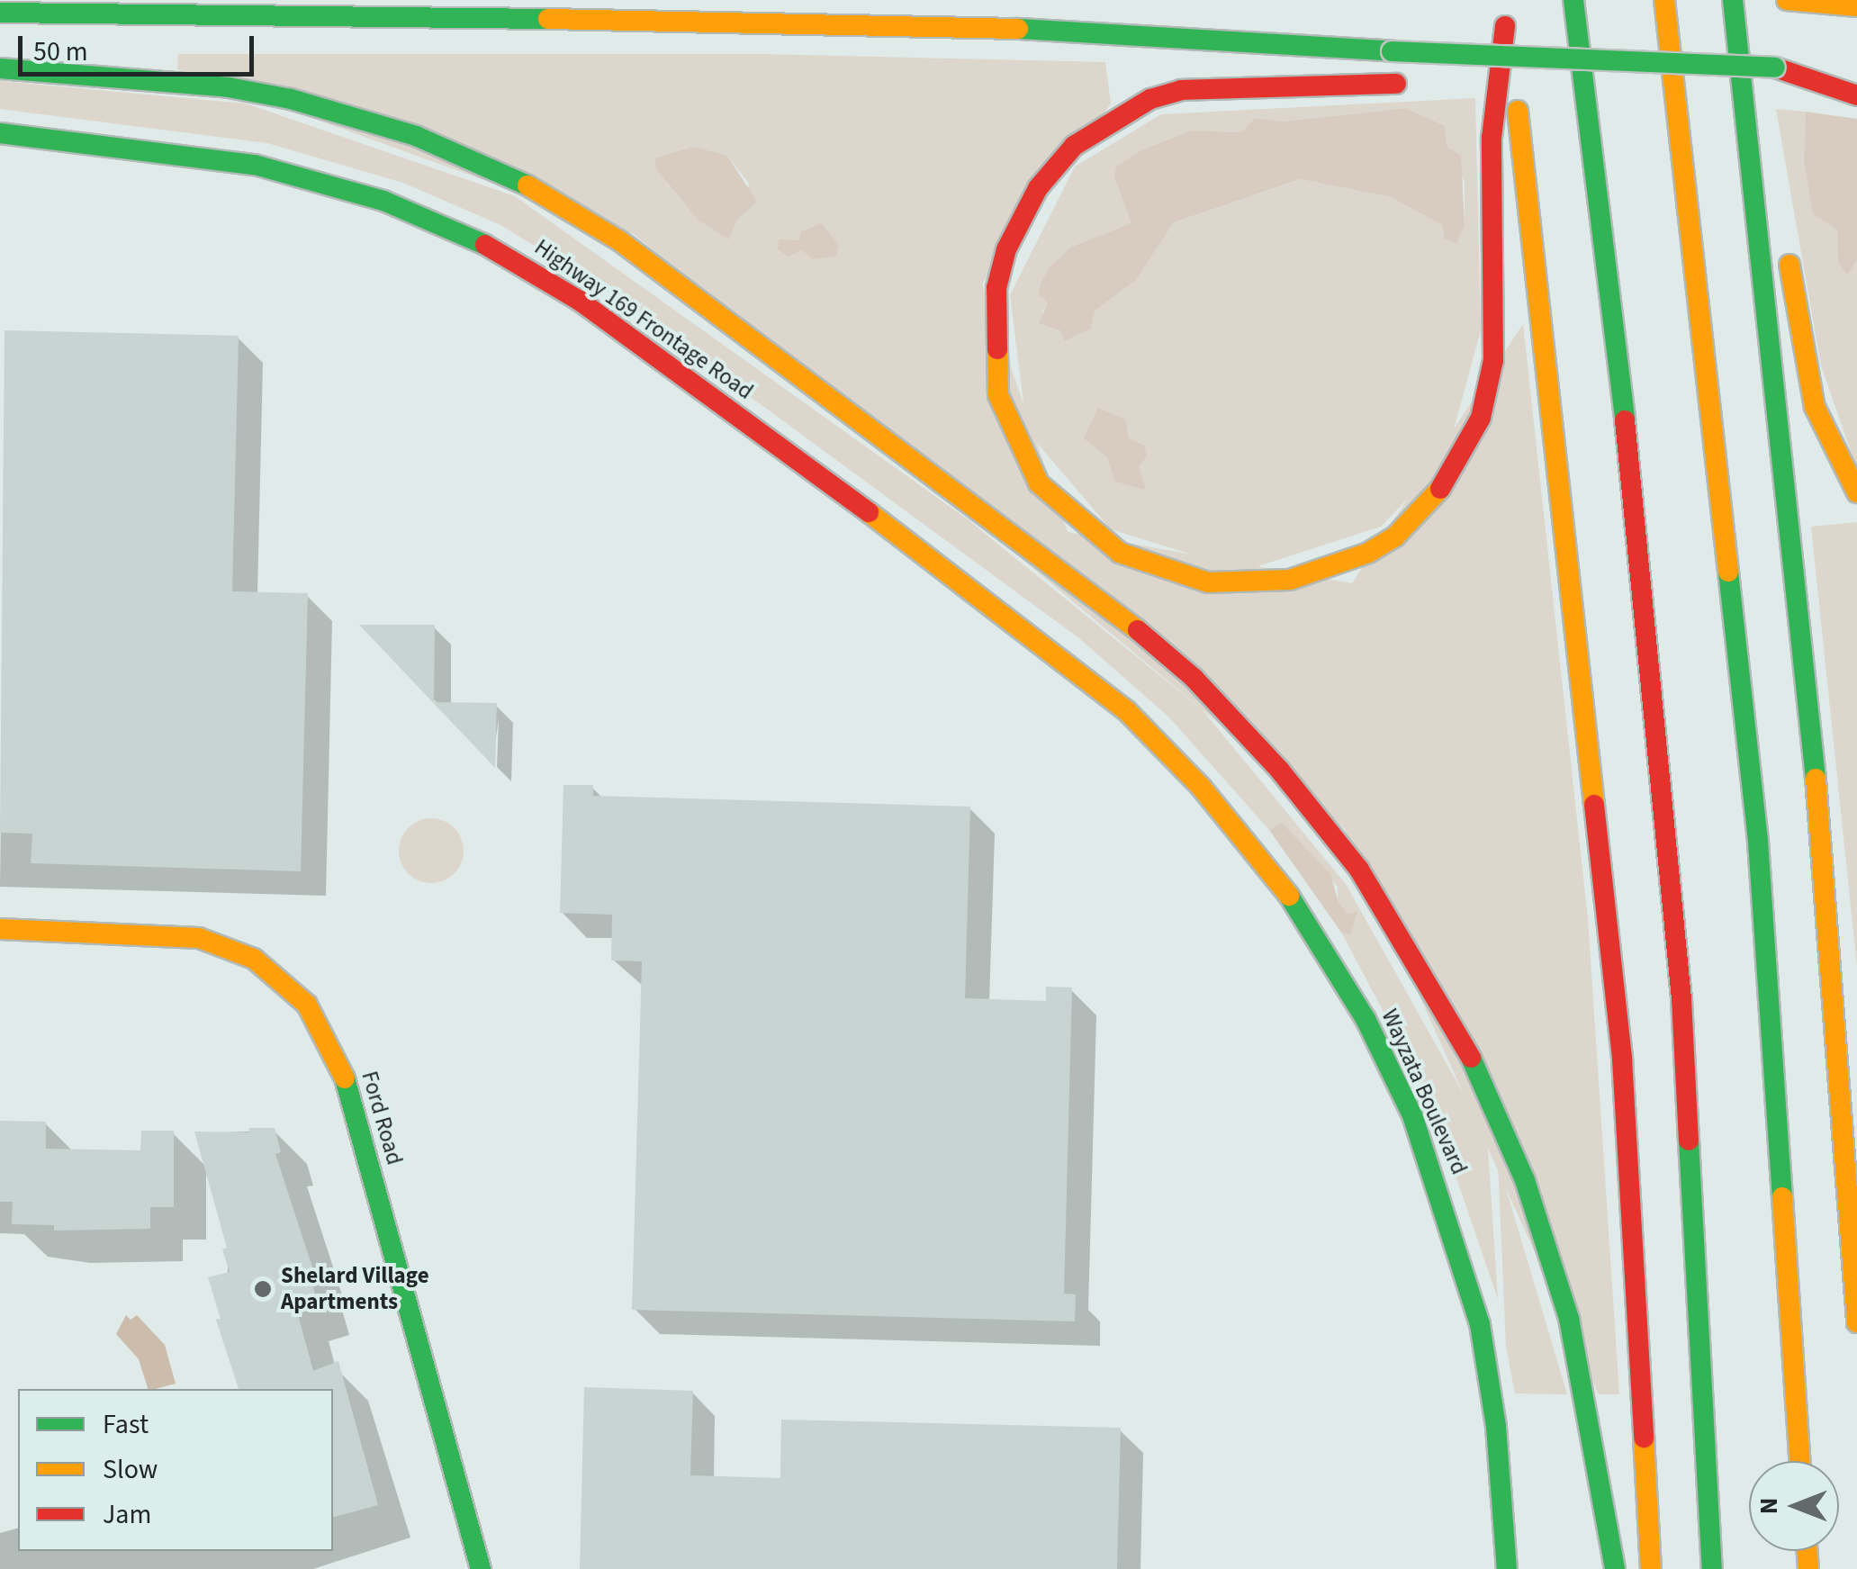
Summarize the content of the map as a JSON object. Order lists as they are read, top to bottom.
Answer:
{
  "streets": {
    "main road": ["Highway 169 Frontage Road", "Wayzata Boulevard", "Ford Road"]
  },
  "crossings": [
    ["Highway 169 Frontage Road", "Wayzata Boulevard"]
  ],
  "places": ["Shelard Village Apartments"],
  "legend": ["Fast", "Slow", "Jam"],
  "scale_bar": "50 m",
  "north": "left"
}
